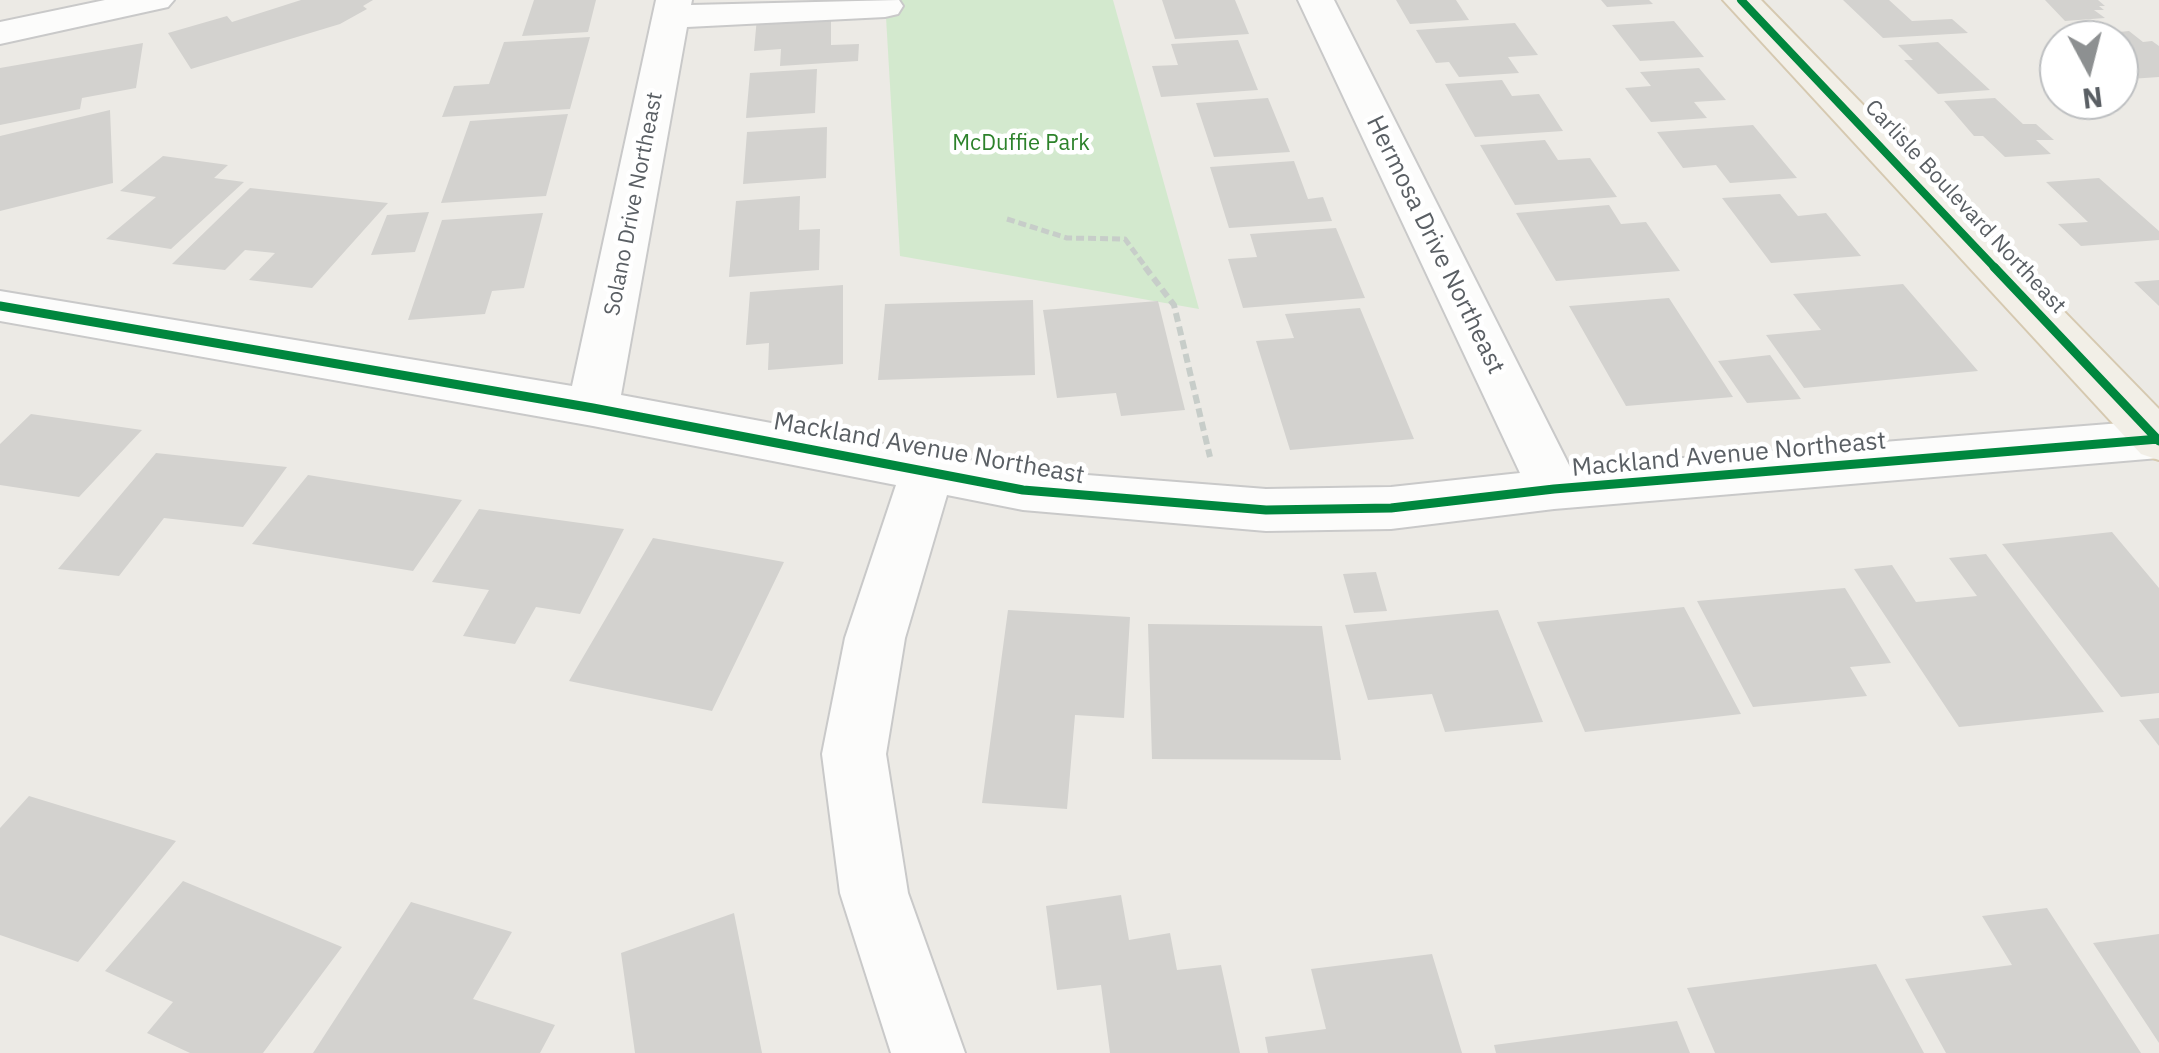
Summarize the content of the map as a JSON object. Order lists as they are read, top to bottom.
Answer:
{
  "streets": {
    "main road": ["Carlisle Boulevard Northeast"],
    "street": ["Solano Drive Northeast", "Hermosa Drive Northeast", "Mackland Avenue Northeast"]
  },
  "crossings": [
    ["Solano Drive Northeast", "Mackland Avenue Northeast"],
    ["Carlisle Boulevard Northeast", "Mackland Avenue Northeast"],
    ["Hermosa Drive Northeast", "Mackland Avenue Northeast"]
  ],
  "parks": ["McDuffie Park"],
  "north": "bottom"
}
